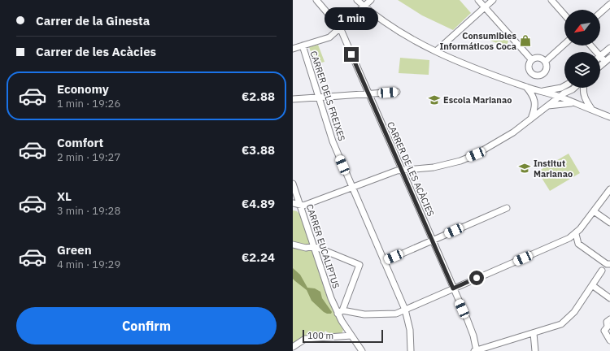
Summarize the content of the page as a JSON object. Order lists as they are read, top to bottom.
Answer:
{
  "streets": {
    "street": ["CARRER DELS FREIXES", "CARRER DE LES ACÀCIES", "CARRER EUCALIPTUS"]
  },
  "places": {
    "shop": ["Consumibles Informáticos Coca"],
    "school or university": ["Escola Marianao", "Institut Marianao"]
  },
  "scale_bar": "100 m",
  "north": "bottom left",
  "page": {
    "banner": ["Carrer de la Ginesta", "Carrer de les Acàcies"],
    "bubble": "1 min",
    "list": [
      {
        "name": "Economy",
        "note": "1 min · 19:26",
        "value": "€2.88"
      },
      {
        "name": "Comfort",
        "note": "2 min · 19:27",
        "value": "€3.88"
      },
      {
        "name": "XL",
        "note": "3 min · 19:28",
        "value": "€4.89"
      },
      {
        "name": "Green",
        "note": "4 min · 19:29",
        "value": "€2.24"
      }
    ],
    "buttons": "Confirm",
    "scale": "100 m"
  }
}
